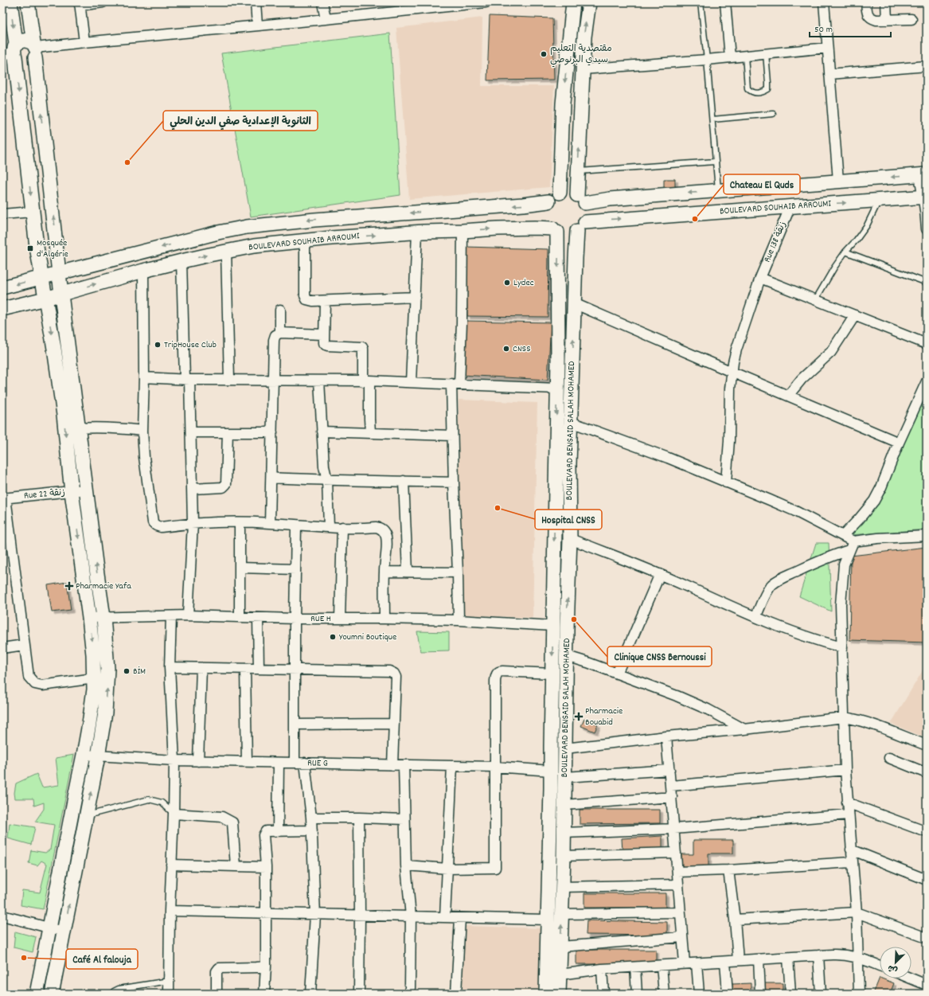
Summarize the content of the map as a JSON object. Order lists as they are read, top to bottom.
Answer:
{
  "streets": {
    "street": [
      "BOULEVARD SOUHAIB ARROUMI",
      "Rue 138 زنقة",
      "BOULEVARD BENSAID SALAH MOHAMED",
      "Rue 22 زنقة",
      "RUE H",
      "RUE G"
    ]
  },
  "crossings": [
    ["BOULEVARD SOUHAIB ARROUMI", "Rue 138 زنقة"],
    ["BOULEVARD SOUHAIB ARROUMI", "BOULEVARD BENSAID SALAH MOHAMED"],
    ["BOULEVARD BENSAID SALAH MOHAMED", "RUE H"],
    ["BOULEVARD BENSAID SALAH MOHAMED", "RUE G"]
  ],
  "places": {
    "other": [
      "مقتصدية التعليم سيدي البرنوصي",
      "الثانوية الإعدادية صفي الدين الحلي",
      "Chateau El Quds",
      "Lydec",
      "TripHouse Club",
      "CNSS",
      "Hospital CNSS",
      "Clinique CNSS Bernoussi",
      "Youmni Boutique",
      "BİM",
      "Café Al falouja"
    ],
    "transit": ["Mosquée d'Algérie"],
    "health": ["Pharmacie Yafa", "Pharmacie Bouabid"]
  },
  "scale_bar": "50 m",
  "north": "bottom left"
}
